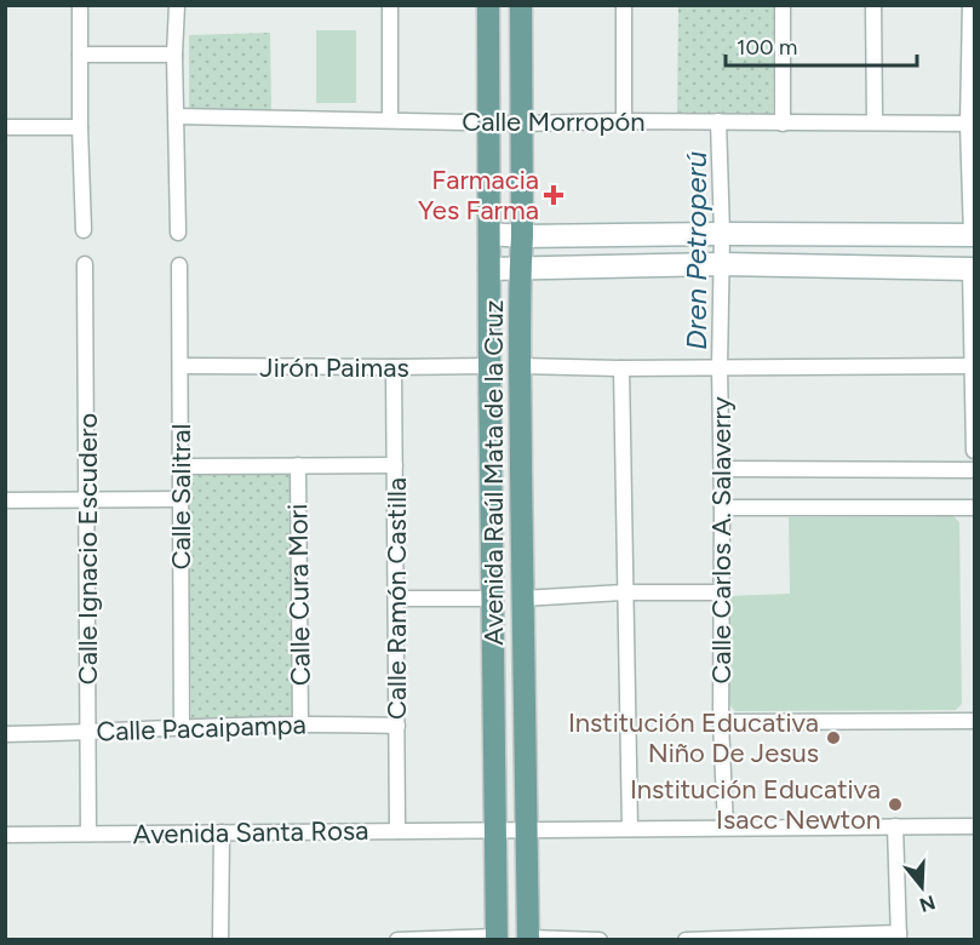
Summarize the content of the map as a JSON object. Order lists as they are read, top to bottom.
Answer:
{
  "streets": {
    "main road": ["Avenida Raúl Mata de la Cruz"],
    "street": [
      "Calle Morropón",
      "Jirón Paimas",
      "Calle Salitral",
      "Calle Carlos A. Salaverry",
      "Calle Ignacio Escudero",
      "Calle Cura Mori",
      "Calle Ramón Castilla",
      "Calle Pacaipampa",
      "Avenida Santa Rosa"
    ]
  },
  "crossings": [
    ["Calle Morropón", "Avenida Raúl Mata de la Cruz"],
    ["Calle Morropón", "Calle Carlos A. Salaverry"],
    ["Jirón Paimas", "Avenida Raúl Mata de la Cruz"],
    ["Jirón Paimas", "Calle Salitral"],
    ["Jirón Paimas", "Calle Ramón Castilla"],
    ["Avenida Raúl Mata de la Cruz", "Avenida Santa Rosa"],
    ["Calle Salitral", "Calle Pacaipampa"],
    ["Calle Carlos A. Salaverry", "Avenida Santa Rosa"],
    ["Calle Ignacio Escudero", "Calle Pacaipampa"],
    ["Calle Ignacio Escudero", "Avenida Santa Rosa"],
    ["Calle Cura Mori", "Calle Pacaipampa"],
    ["Calle Ramón Castilla", "Calle Pacaipampa"],
    ["Calle Ramón Castilla", "Avenida Santa Rosa"]
  ],
  "water": ["Dren Petroperú"],
  "places": {
    "health": ["Farmacia Yes Farma"],
    "other": ["Institución Educativa Niño De Jesus", "Institución Educativa Isacc Newton"]
  },
  "scale_bar": "100 m",
  "north": "bottom"
}
